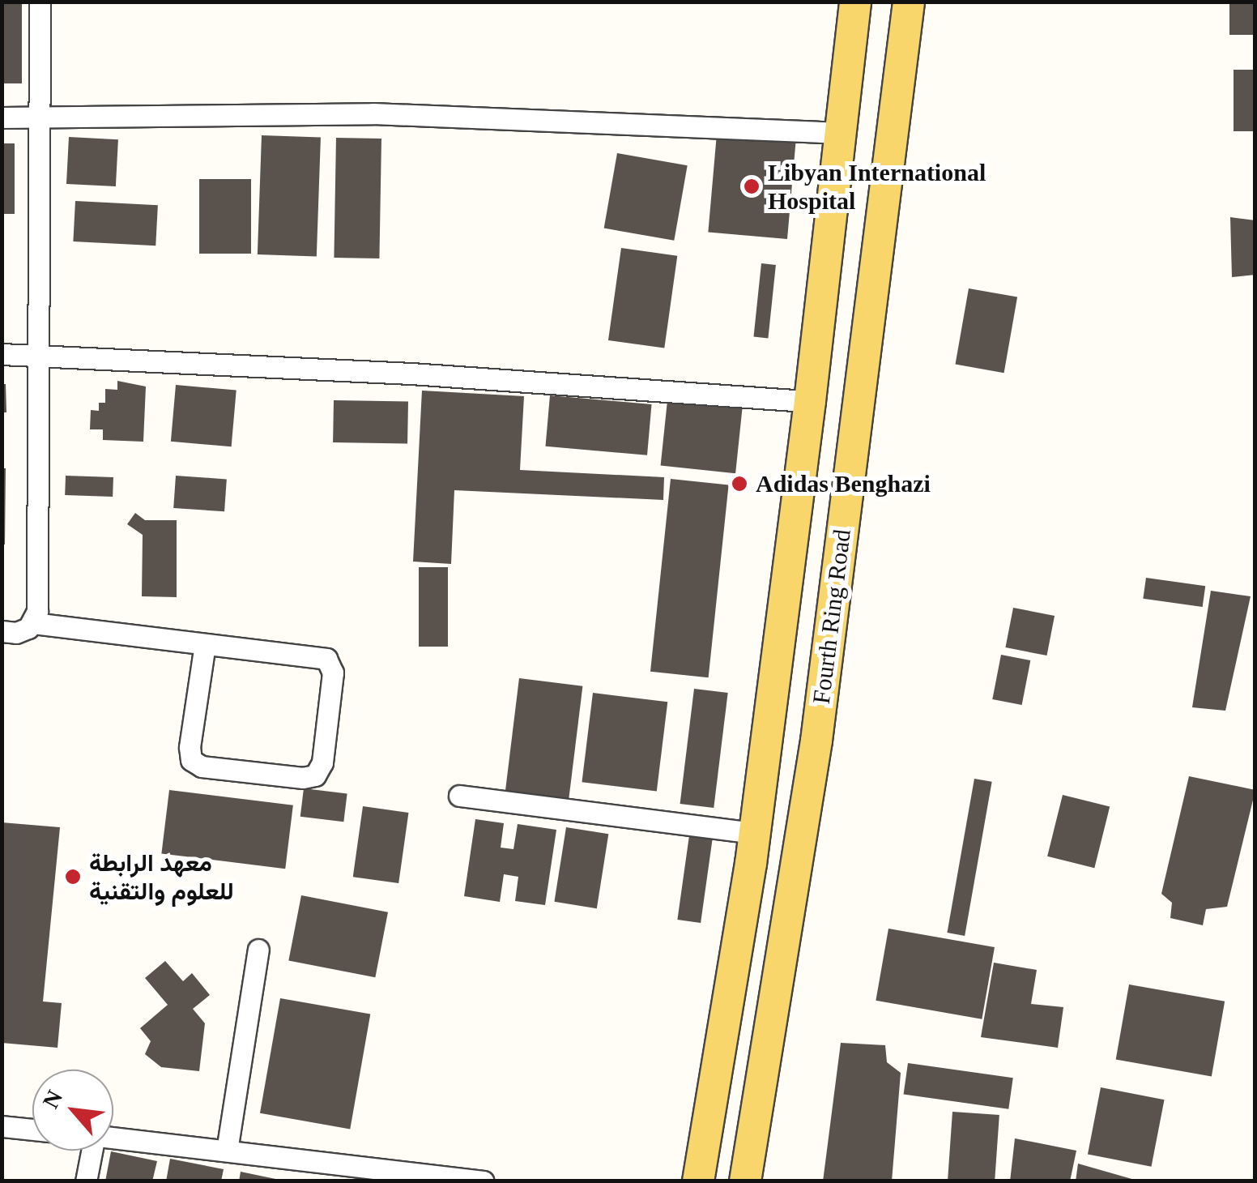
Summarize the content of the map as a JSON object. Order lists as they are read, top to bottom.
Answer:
{
  "streets": {
    "main road": ["Fourth Ring Road"]
  },
  "places": ["Libyan International Hospital", "Adidas Benghazi", "معهد الرابطة للعلوم والتقنية"],
  "north": "top left"
}
